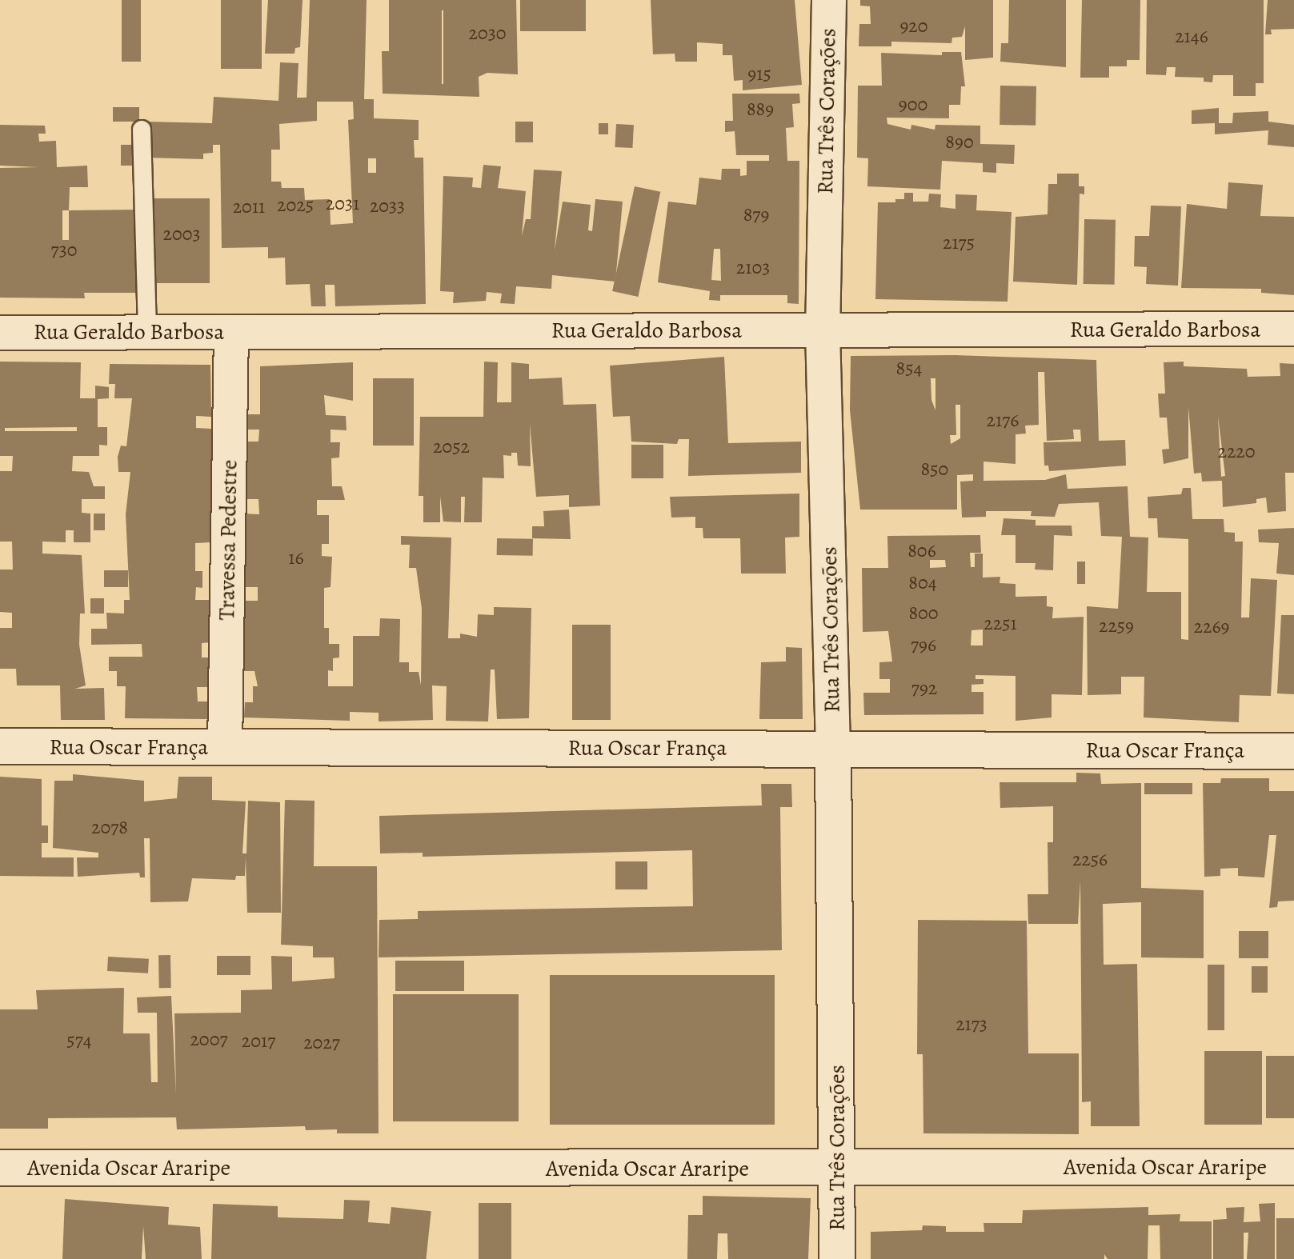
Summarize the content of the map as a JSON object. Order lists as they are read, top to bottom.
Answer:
{
  "streets": {
    "street": [
      "Rua Três Corações",
      "Rua Geraldo Barbosa",
      "Travessa Pedestre",
      "Rua Oscar França",
      "Avenida Oscar Araripe"
    ]
  },
  "crossings": [
    ["Rua Três Corações", "Rua Geraldo Barbosa"],
    ["Rua Três Corações", "Rua Oscar França"],
    ["Rua Três Corações", "Avenida Oscar Araripe"],
    ["Rua Geraldo Barbosa", "Travessa Pedestre"],
    ["Travessa Pedestre", "Rua Oscar França"]
  ],
  "house_numbers": [
    "920",
    "2030",
    "2146",
    "915",
    "900",
    "889",
    "890",
    "2031",
    "2025",
    "2033",
    "2011",
    "879",
    "2003",
    "2175",
    "730",
    "2103",
    "854",
    "2176",
    "2052",
    "2220",
    "850",
    "806",
    "16",
    "804",
    "800",
    "2251",
    "2259",
    "2269",
    "796",
    "792",
    "2078",
    "2256",
    "2173",
    "2007",
    "574",
    "2017",
    "2027"
  ]
}
